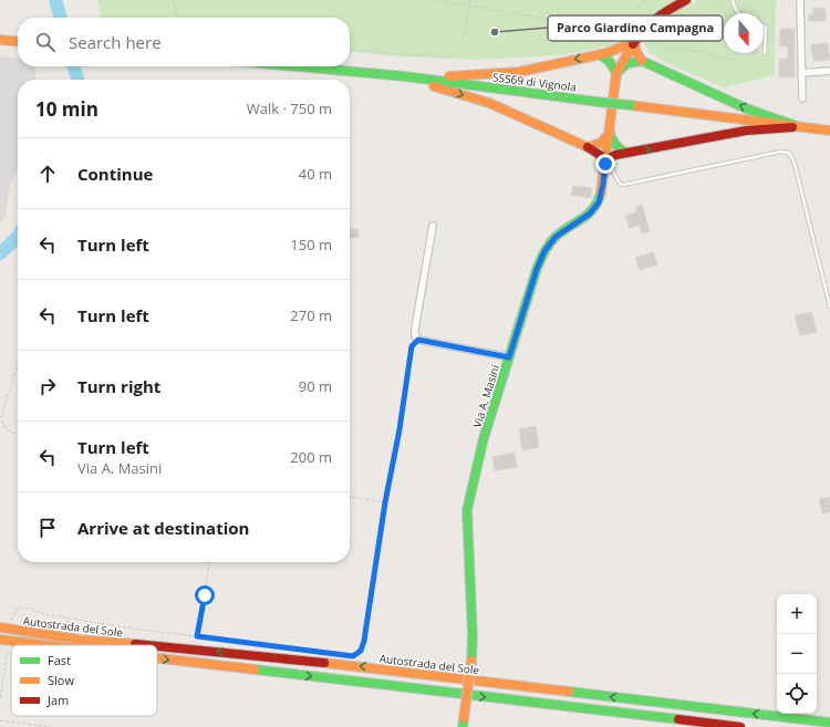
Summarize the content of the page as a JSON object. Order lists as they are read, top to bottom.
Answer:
{
  "streets": {
    "main road": ["SS569 di Vignola", "Via A. Masini", "Autostrada del Sole"]
  },
  "places": ["Parco Giardino Campagna"],
  "legend": ["Fast", "Slow", "Jam"],
  "north": "bottom",
  "page": {
    "search": "Search here",
    "heading": ["10 min", "Walk · 750 m"],
    "list": [
      ["Continue", "40 m"],
      ["Turn left", "150 m"],
      ["Turn left", "270 m"],
      ["Turn right", "90 m"],
      ["Turn left", "Via A. Masini", "200 m"],
      "Arrive at destination"
    ],
    "map_buttons": ["+", "−"]
  }
}
